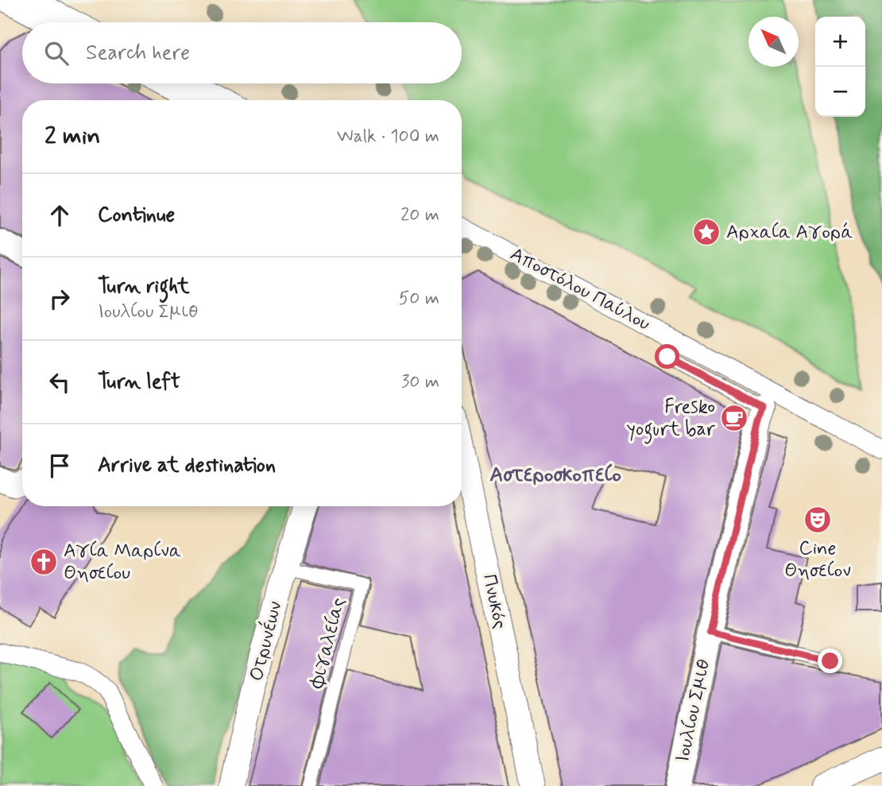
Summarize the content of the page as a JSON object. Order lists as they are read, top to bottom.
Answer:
{
  "streets": {
    "street": [
      "Αποστόλου Παύλου",
      "Πνυκός",
      "Οτρυνέων",
      "Ιουλίου Σμιθ"
    ],
    "lane": ["Φιγαλείας"]
  },
  "crossings": [
    ["Αποστόλου Παύλου", "Ιουλίου Σμιθ"],
    ["Οτρυνέων", "Φιγαλείας"]
  ],
  "districts": ["Αστεροσκοπείο"],
  "places": {
    "place": ["Αρχαία Αγορά"],
    "cafe": ["Fresko yogurt bar"],
    "theatre": ["Cine Θησείον"],
    "church": ["Αγία Μαρίνα Θησείου"]
  },
  "north": "top left",
  "page": {
    "map_buttons": ["+", "−"],
    "search": "Search here",
    "heading": ["2 min", "Walk · 100 m"],
    "list": [
      ["Continue", "20 m"],
      ["Turn right", "Ιουλίου Σμιθ", "50 m"],
      ["Turn left", "30 m"],
      "Arrive at destination"
    ]
  }
}
